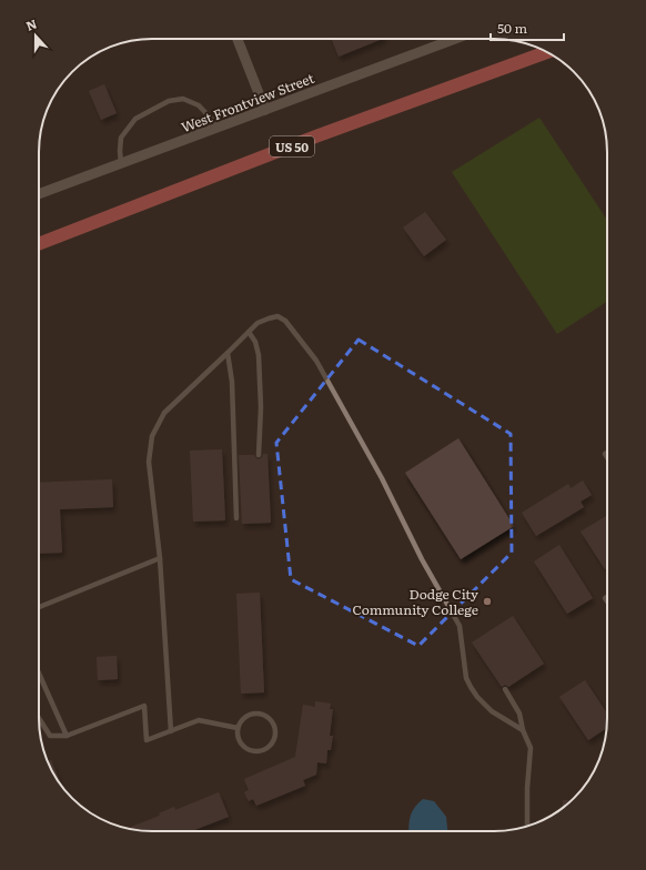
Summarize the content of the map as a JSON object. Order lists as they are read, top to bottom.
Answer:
{
  "streets": {
    "highway": ["US 50"],
    "street": ["West Frontview Street"]
  },
  "places": ["Dodge City Community College"],
  "scale_bar": "50 m",
  "north": "top"
}
